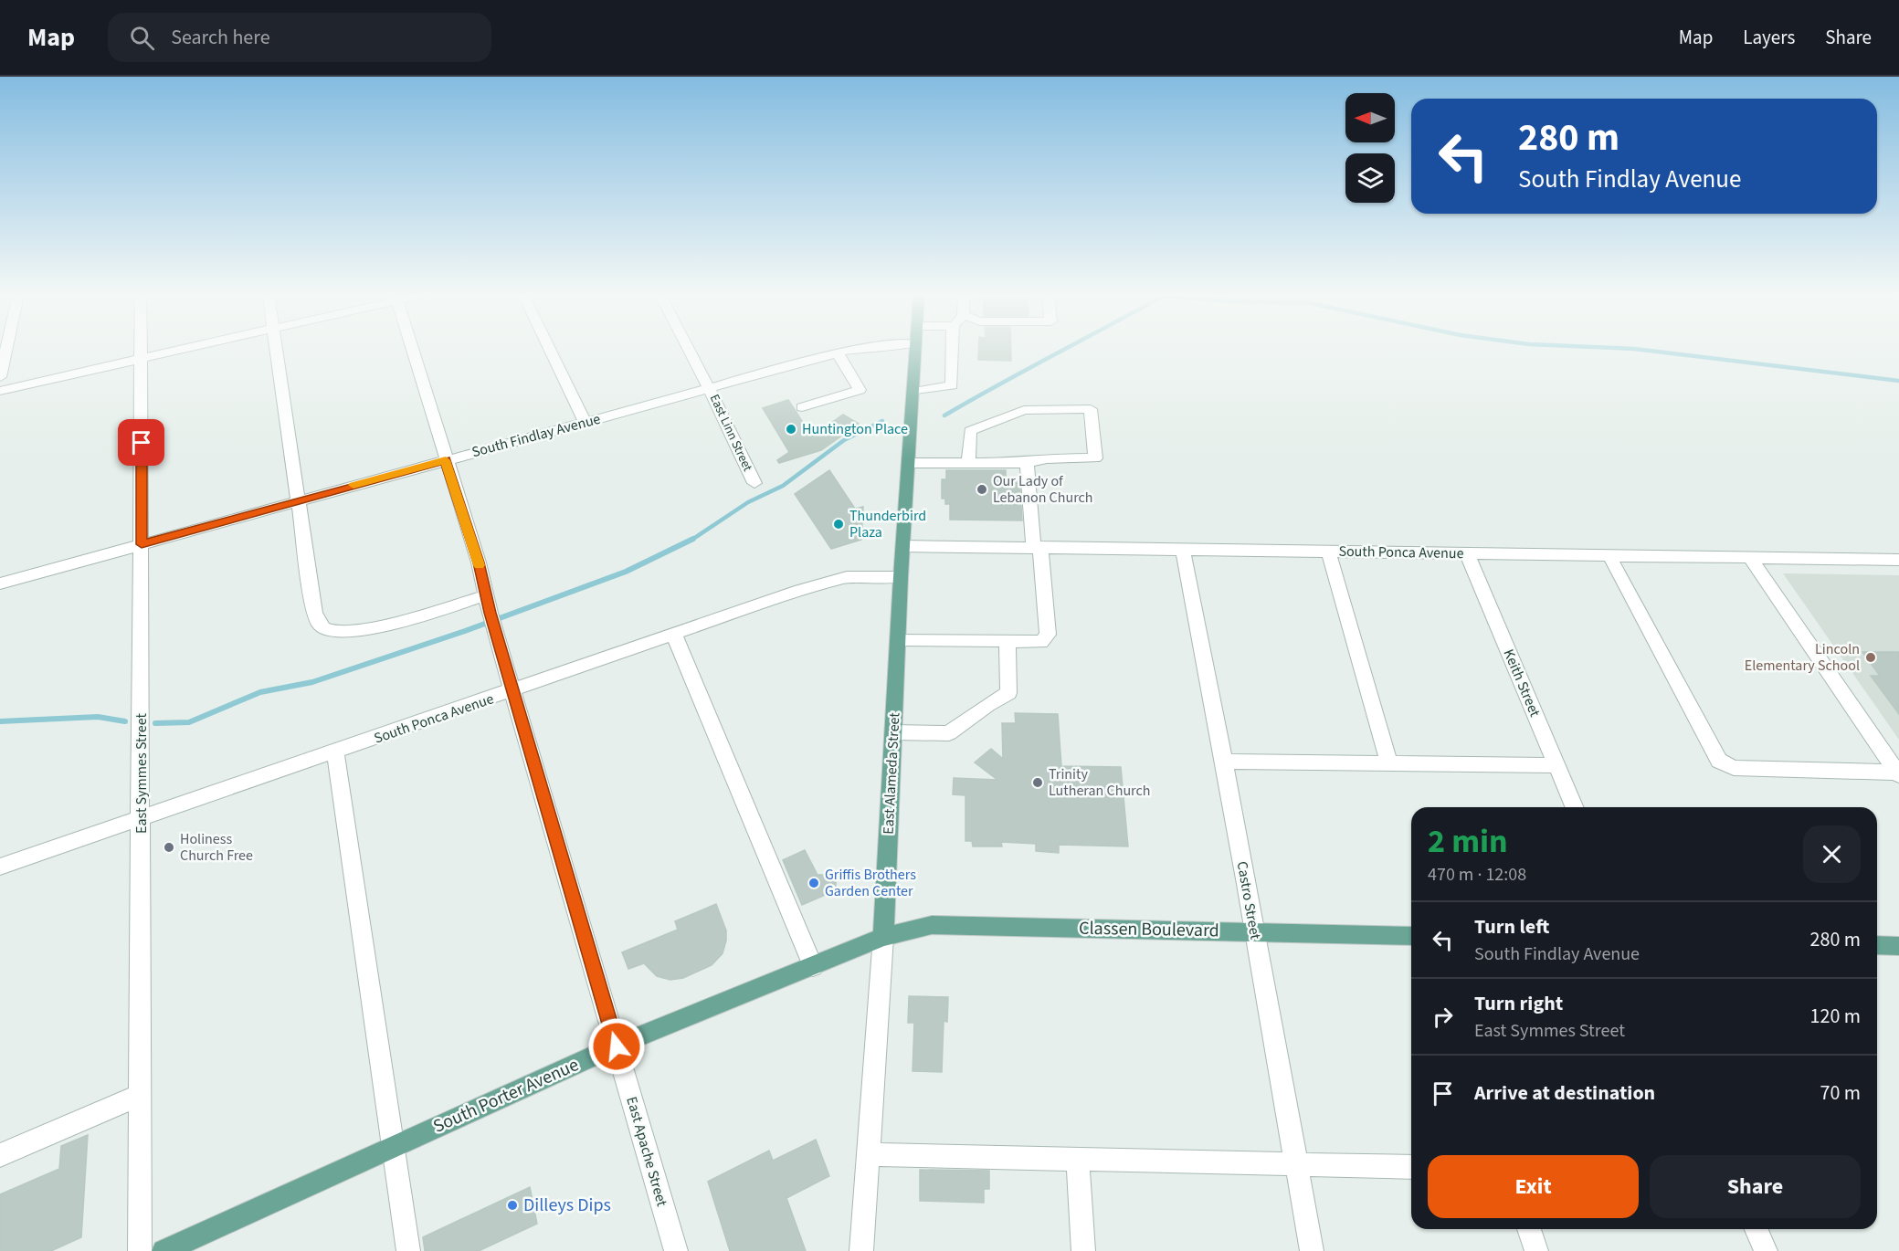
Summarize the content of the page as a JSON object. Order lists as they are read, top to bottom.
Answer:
{
  "streets": {
    "main road": ["East Alameda Street", "Classen Boulevard", "South Porter Avenue"],
    "street": [
      "East Linn Street",
      "South Findlay Avenue",
      "South Ponca Avenue",
      "Keith Street",
      "East Symmes Street",
      "Castro Street",
      "East Apache Street"
    ]
  },
  "crossings": [
    ["East Linn Street", "South Findlay Avenue"],
    ["South Findlay Avenue", "East Symmes Street"],
    ["South Findlay Avenue", "East Apache Street"],
    ["South Ponca Avenue", "Keith Street"],
    ["South Ponca Avenue", "East Symmes Street"],
    ["South Ponca Avenue", "East Alameda Street"],
    ["South Ponca Avenue", "Castro Street"],
    ["South Ponca Avenue", "East Apache Street"],
    ["East Alameda Street", "Classen Boulevard"],
    ["East Alameda Street", "South Porter Avenue"],
    ["Castro Street", "Classen Boulevard"],
    ["Classen Boulevard", "South Porter Avenue"],
    ["South Porter Avenue", "East Apache Street"]
  ],
  "places": [
    "Huntington Place",
    "Our Lady of Lebanon Church",
    "Thunderbird Plaza",
    "Lincoln Elementary School",
    "Trinity Lutheran Church",
    "Holiness Church Free",
    "Griffis Brothers Garden Center",
    "Dilleys Dips"
  ],
  "north": "left",
  "page": {
    "header": "Map",
    "search": "Search here",
    "nav": ["Map", "Layers", "Share"],
    "turn": ["280 m", "South Findlay Avenue"],
    "heading": ["2 min", "470 m · 12:08"],
    "list": [
      {
        "name": "Turn left",
        "note": "South Findlay Avenue",
        "value": "280 m"
      },
      {
        "name": "Turn right",
        "note": "East Symmes Street",
        "value": "120 m"
      },
      {
        "name": "Arrive at destination",
        "value": "70 m"
      }
    ],
    "buttons": ["Exit", "Share"]
  }
}
